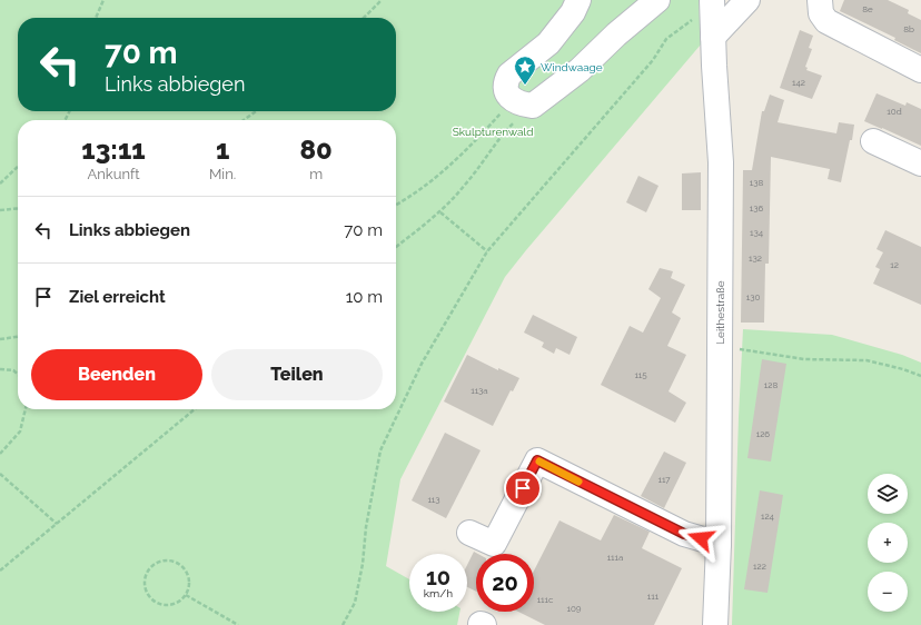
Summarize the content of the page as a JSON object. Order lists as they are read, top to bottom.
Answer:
{
  "streets": {
    "street": ["Leithestraße"]
  },
  "parks": ["Skulpturenwald"],
  "places": {
    "place": ["Windwaage"]
  },
  "house_numbers": [
    "8e",
    "8b",
    "142",
    "10d",
    "138",
    "136",
    "134",
    "132",
    "12",
    "130",
    "115",
    "128",
    "113a",
    "126",
    "117",
    "113",
    "124",
    "111a",
    "122",
    "111",
    "111c",
    "109"
  ],
  "page": {
    "turn": ["70 m", "Links abbiegen"],
    "eta": [
      "13:11",
      "Ankunft",
      "1",
      "Min.",
      "80",
      "m"
    ],
    "list": [
      {
        "name": "Links abbiegen",
        "value": "70 m"
      },
      {
        "name": "Ziel erreicht",
        "value": "10 m"
      }
    ],
    "buttons": ["Beenden", "Teilen"],
    "map_buttons": ["+", "−"],
    "speed": "10 km/h",
    "limit": "20"
  }
}
